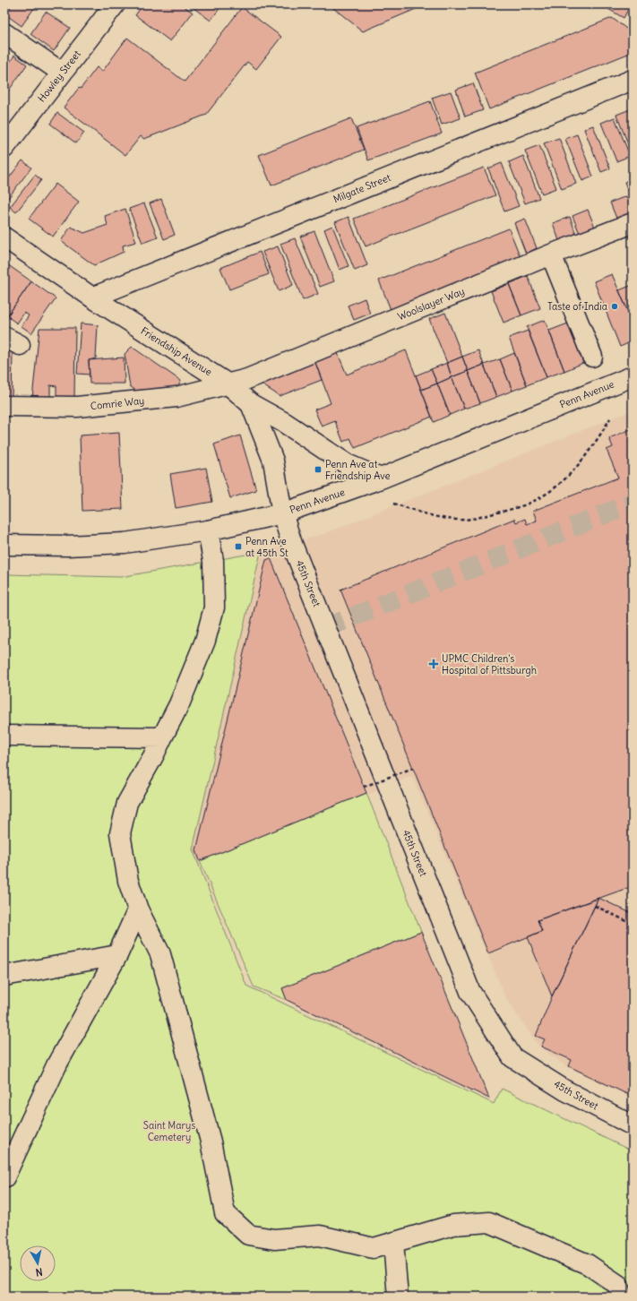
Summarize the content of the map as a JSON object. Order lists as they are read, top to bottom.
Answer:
{
  "streets": {
    "street": [
      "Howley Street",
      "Milgate Street",
      "Woolslayer Way",
      "Friendship Avenue",
      "Penn Avenue",
      "Comrie Way",
      "45th Street"
    ]
  },
  "crossings": [
    ["Milgate Street", "Friendship Avenue"],
    ["Woolslayer Way", "Friendship Avenue"],
    ["Woolslayer Way", "Comrie Way"],
    ["Friendship Avenue", "Penn Avenue"],
    ["Friendship Avenue", "Comrie Way"],
    ["Friendship Avenue", "45th Street"],
    ["Penn Avenue", "45th Street"]
  ],
  "parks": ["Saint Marys Cemetery"],
  "places": {
    "other": ["Taste of India"],
    "transit": ["Penn Ave at Friendship Ave", "Penn Ave at 45th St"],
    "health": ["UPMC Children's Hospital of Pittsburgh"]
  },
  "north": "bottom"
}
